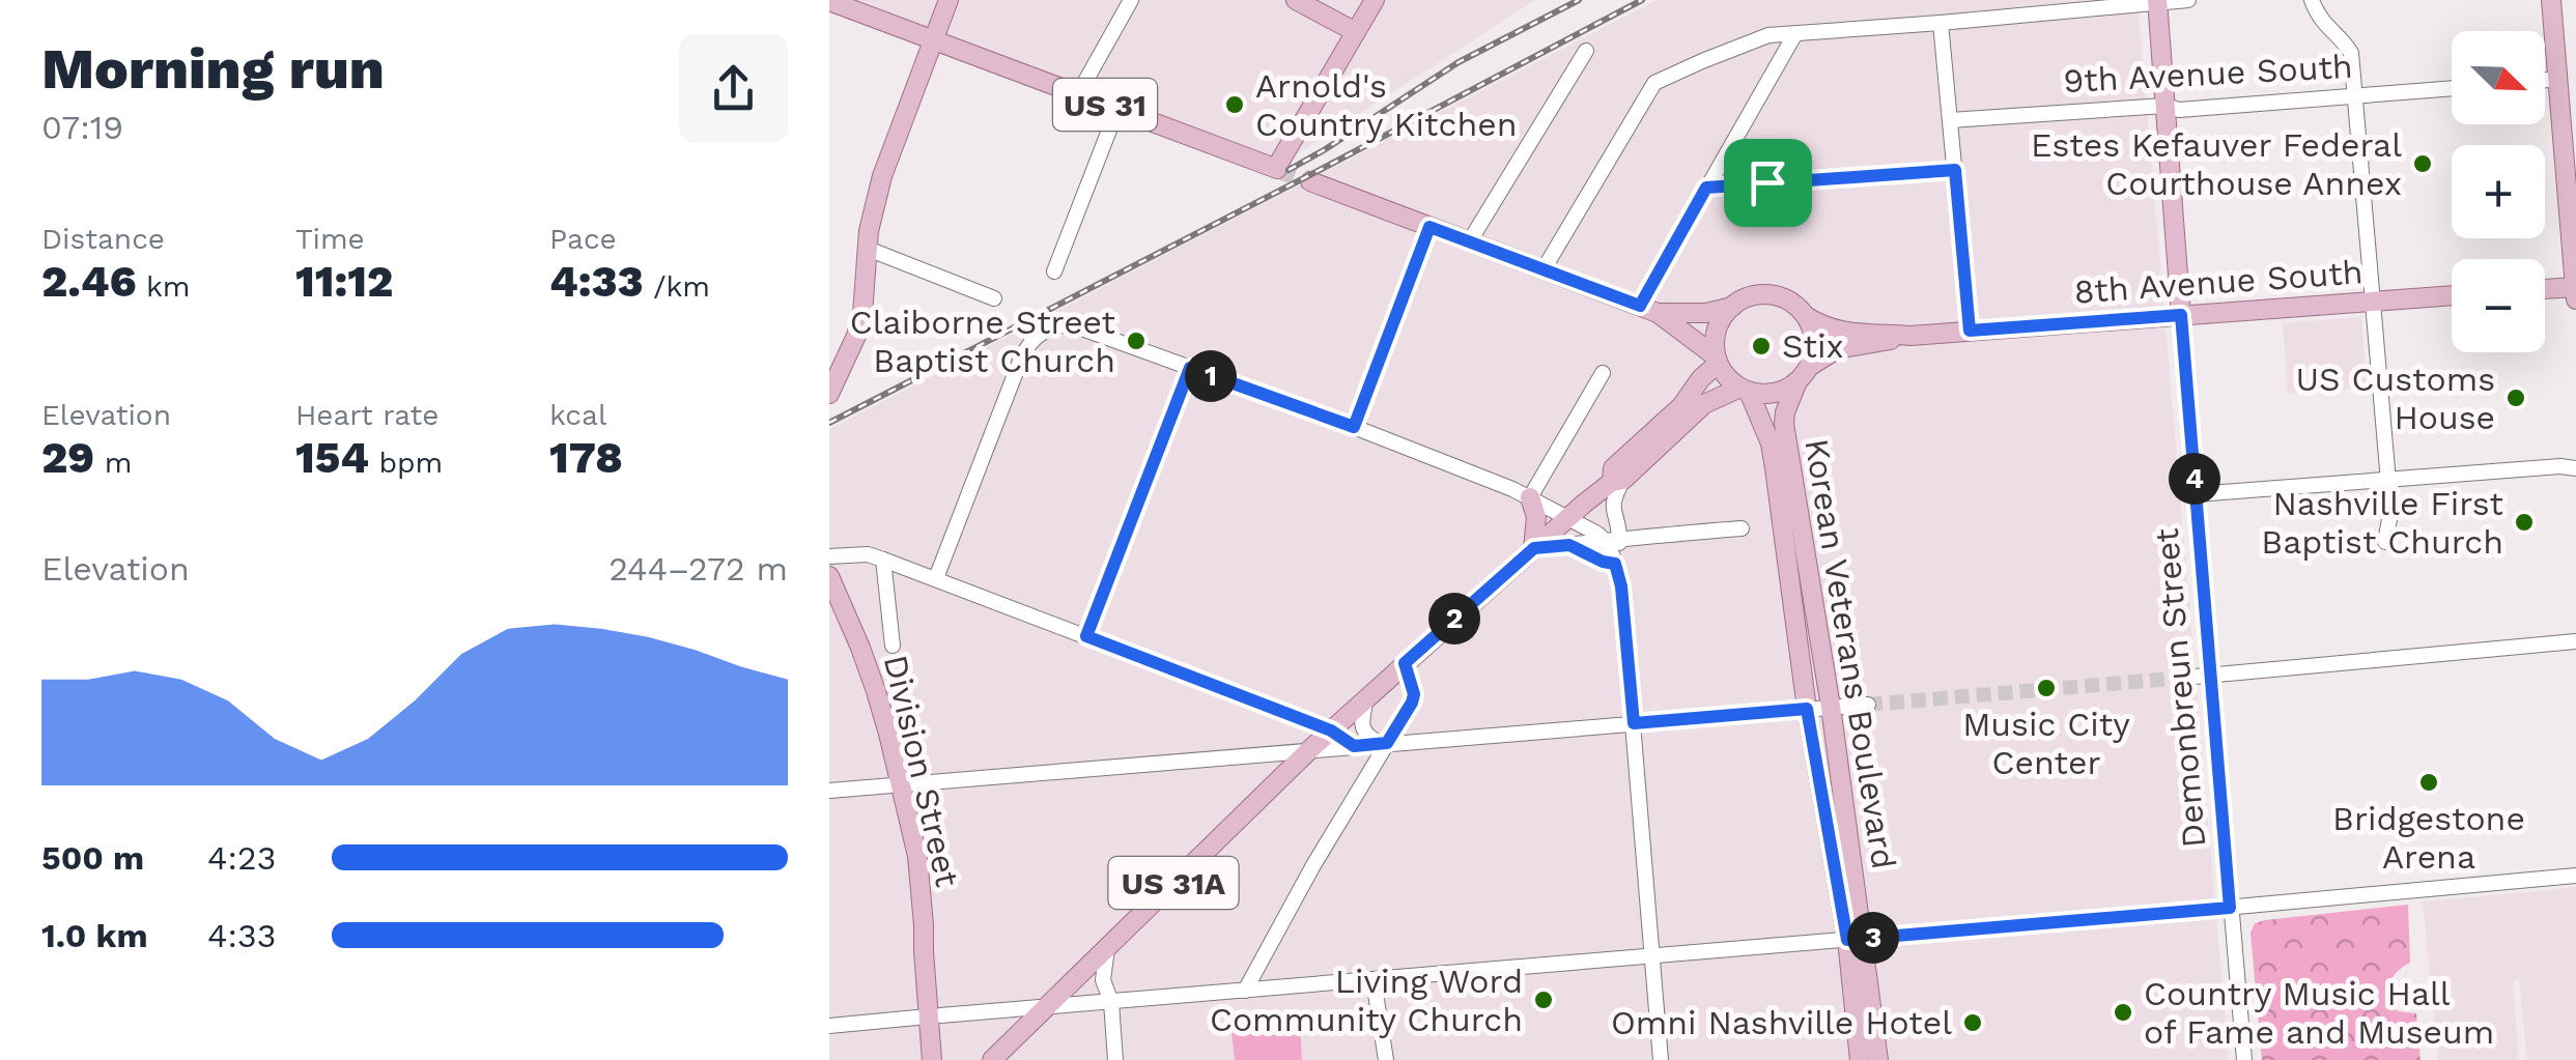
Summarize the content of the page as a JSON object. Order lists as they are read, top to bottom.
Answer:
{
  "streets": {
    "main road": [
      "US 31",
      "8th Avenue South",
      "Korean Veterans Boulevard",
      "Demonbreun Street",
      "Division Street",
      "US 31A"
    ],
    "street": ["9th Avenue South"]
  },
  "crossings": [
    ["9th Avenue South", "Demonbreun Street"],
    ["8th Avenue South", "Korean Veterans Boulevard"],
    ["8th Avenue South", "Demonbreun Street"],
    ["8th Avenue South", "US 31A"],
    ["Korean Veterans Boulevard", "US 31A"]
  ],
  "places": [
    "Arnold's Country Kitchen",
    "Estes Kefauver Federal Courthouse Annex",
    "Claiborne Street Baptist Church",
    "Stix",
    "US Customs House",
    "Nashville First Baptist Church",
    "Music City Center",
    "Bridgestone Arena",
    "Living Word Community Church",
    "Country Music Hall of Fame and Museum",
    "Omni Nashville Hotel"
  ],
  "north": "bottom right",
  "page": {
    "heading": ["Morning run", "07:19"],
    "map_buttons": ["+", "−"],
    "stats": [
      ["Distance", "2.46 km"],
      ["Time", "11:12"],
      ["Pace", "4:33 /km"],
      ["Elevation", "29 m"],
      ["Heart rate", "154 bpm"],
      ["kcal", "178"]
    ],
    "pins": [
      "1",
      "4",
      "2",
      "3"
    ],
    "chart": ["Elevation", "244–272 m"],
    "list": [
      {
        "name": "500 m",
        "note": "4:23"
      },
      {
        "name": "1.0 km",
        "note": "4:33"
      }
    ]
  }
}
